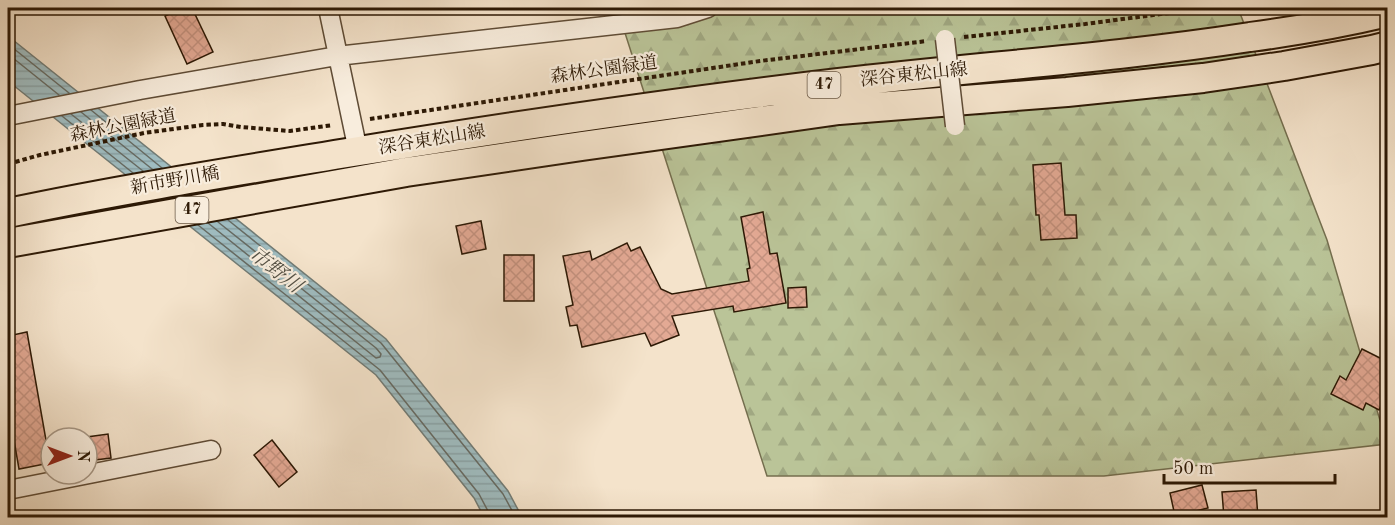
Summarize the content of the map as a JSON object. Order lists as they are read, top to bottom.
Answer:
{
  "streets": {
    "main road": ["深谷東松山線", "47", "新市野川橋"],
    "path": ["森林公園緑道"]
  },
  "crossings": [
    ["深谷東松山線", "新市野川橋"]
  ],
  "water": ["市野川"],
  "scale_bar": "50 m",
  "north": "right"
}
